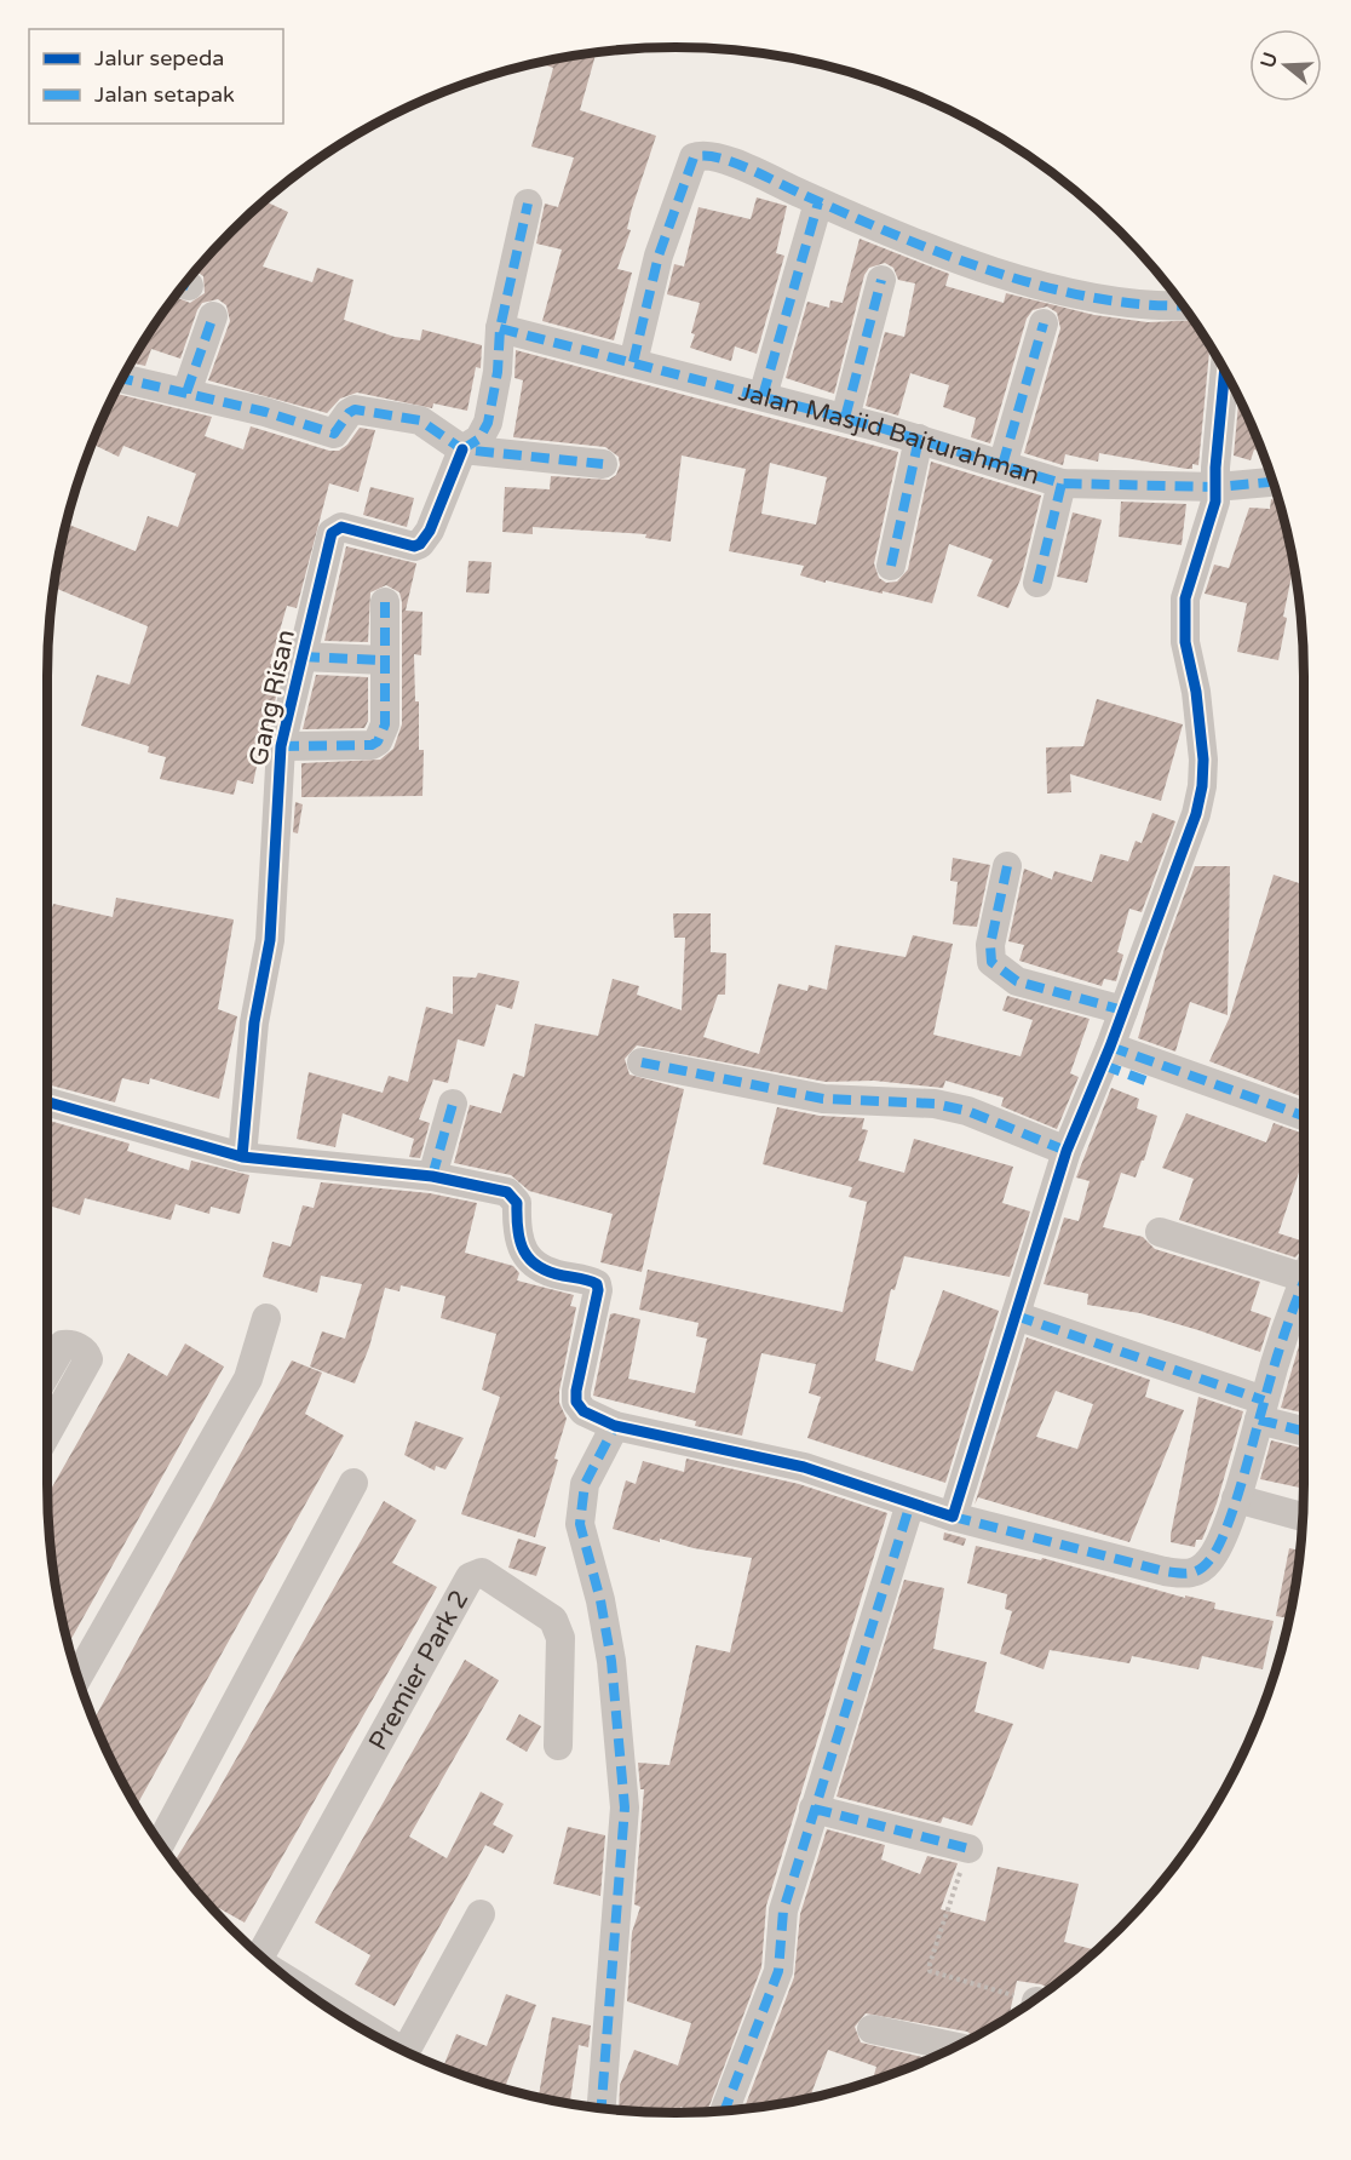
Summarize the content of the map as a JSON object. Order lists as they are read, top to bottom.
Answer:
{
  "streets": {
    "street": ["Jalan Masjid Baiturahman", "Gang Risan", "Premier Park 2"]
  },
  "legend": ["Jalur sepeda", "Jalan setapak"],
  "north": "left"
}
